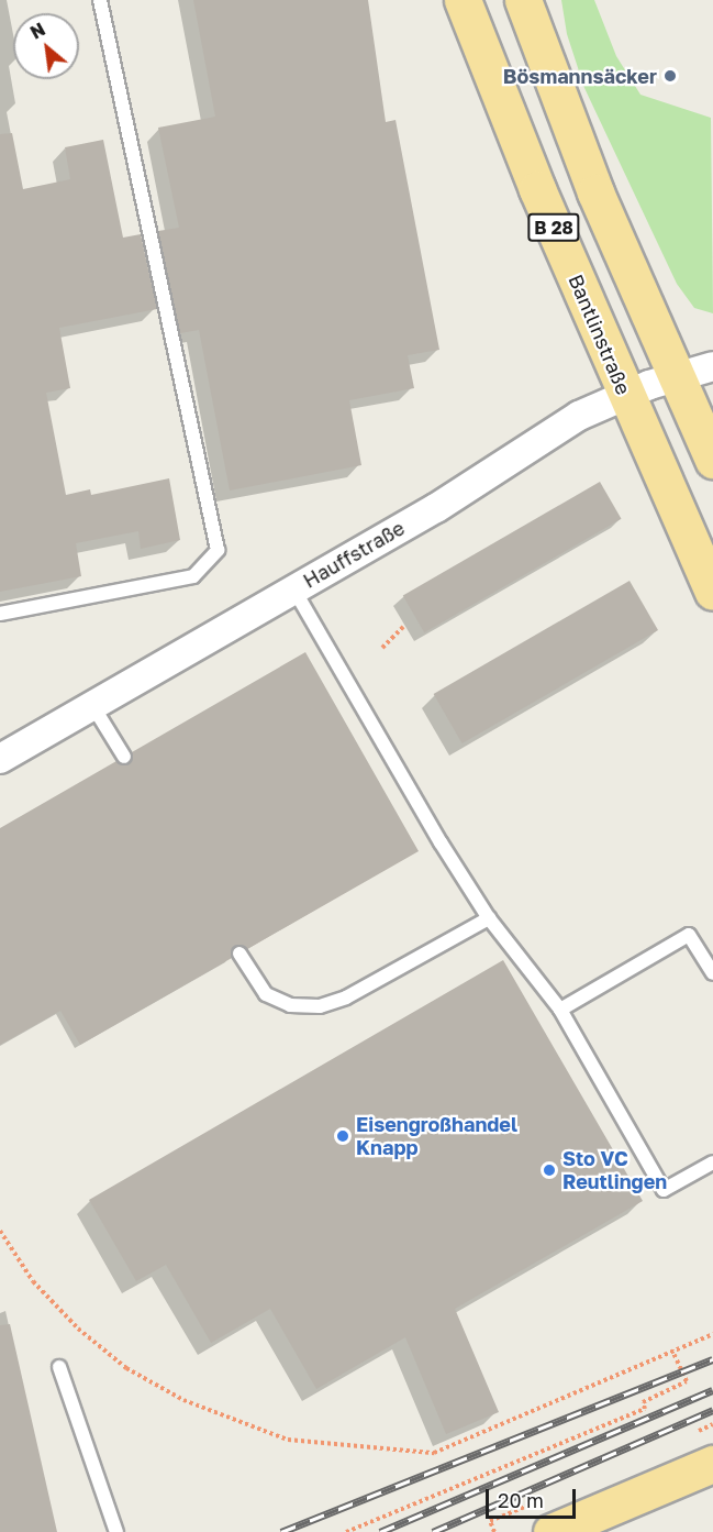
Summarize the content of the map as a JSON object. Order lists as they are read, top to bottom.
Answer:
{
  "streets": {
    "main road": ["B 28", "Bantlinstraße"],
    "street": ["Hauffstraße"]
  },
  "crossings": [
    ["B 28", "Hauffstraße"],
    ["Bantlinstraße", "Hauffstraße"]
  ],
  "places": ["Bösmannsäcker", "Eisengroßhandel Knapp", "Sto VC Reutlingen"],
  "scale_bar": "20 m",
  "north": "top left"
}
